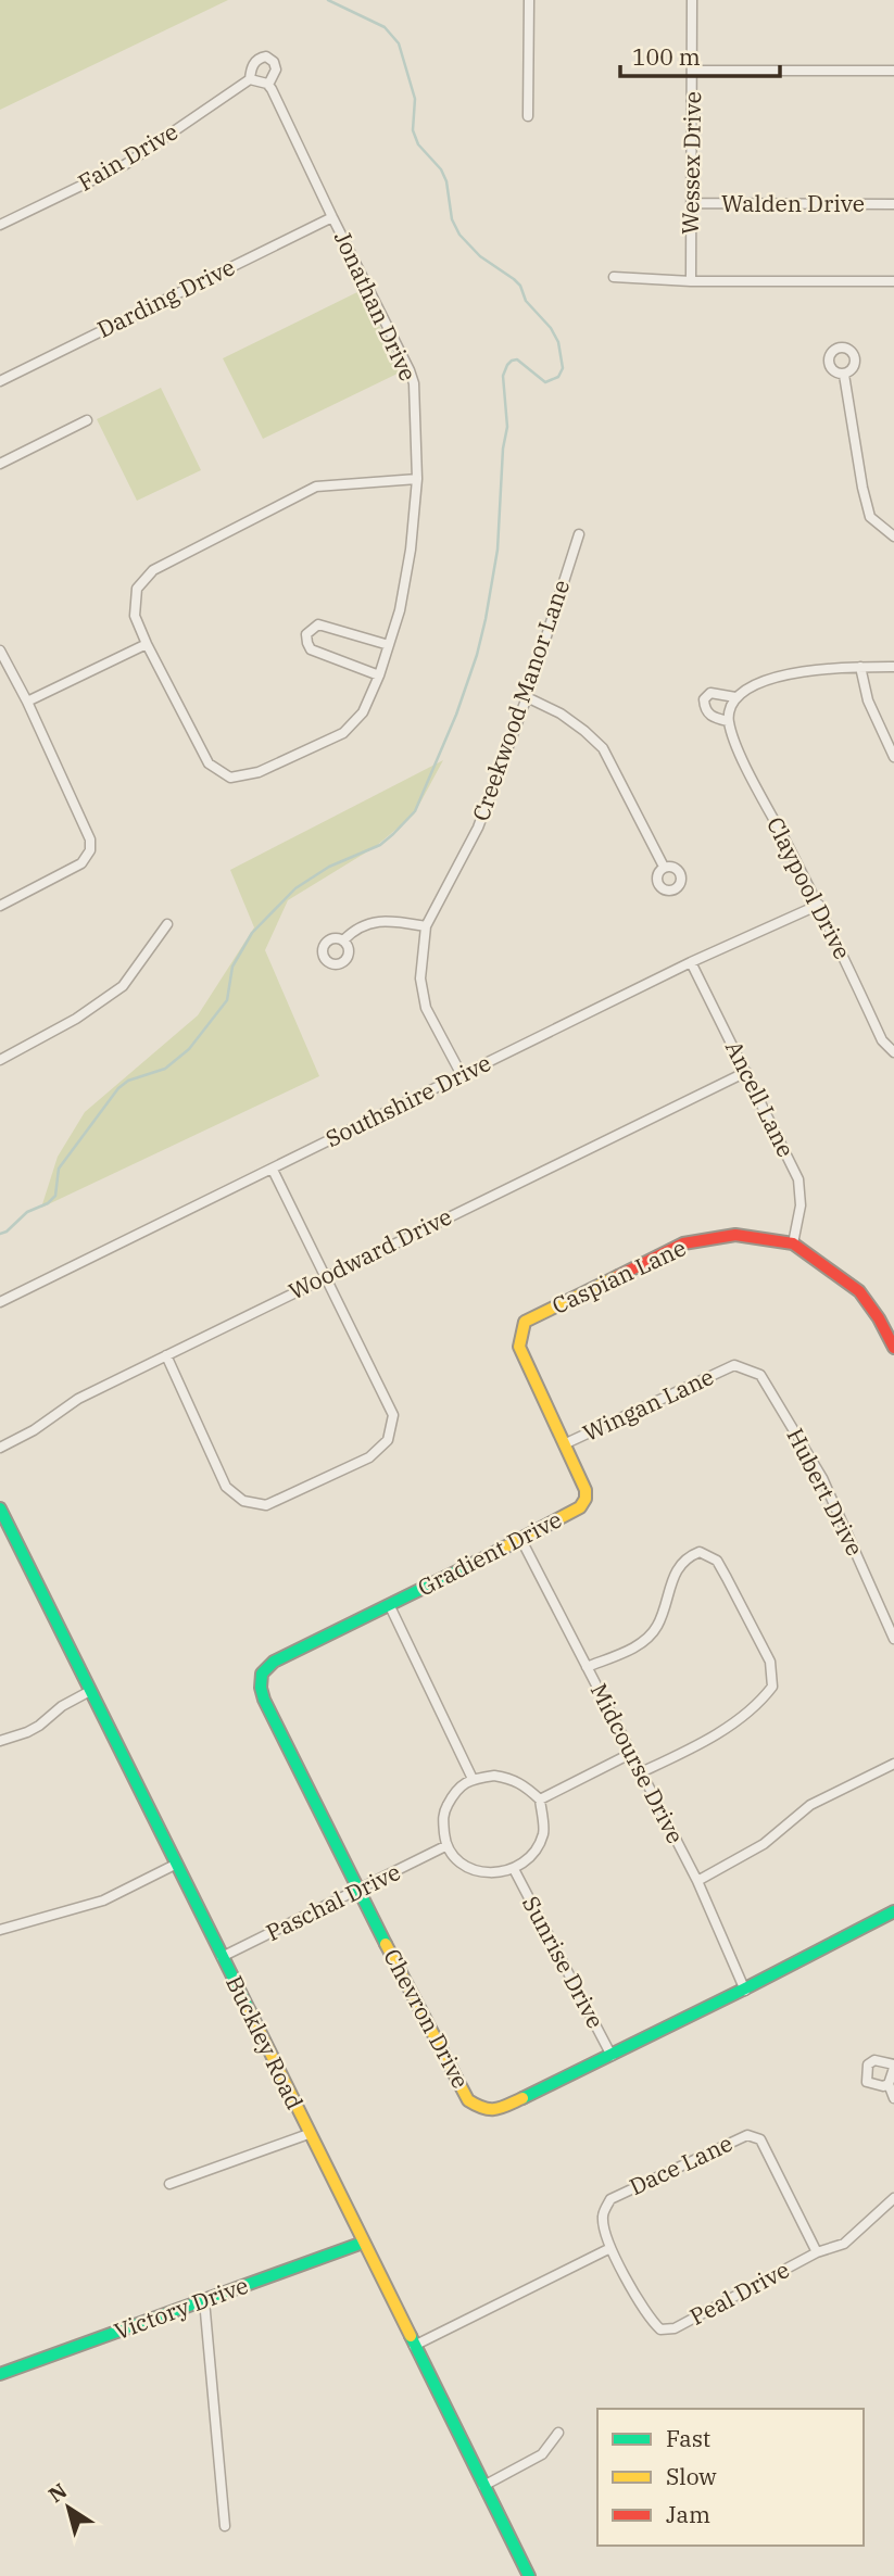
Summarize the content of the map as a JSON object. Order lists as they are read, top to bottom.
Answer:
{
  "streets": {
    "street": [
      "Fain Drive",
      "Wessex Drive",
      "Walden Drive",
      "Darding Drive",
      "Jonathan Drive",
      "Creekwood Manor Lane",
      "Claypool Drive",
      "Ancell Lane",
      "Southshire Drive",
      "Woodward Drive",
      "Caspian Lane",
      "Wingan Lane",
      "Hubert Drive",
      "Gradient Drive",
      "Midcourse Drive",
      "Paschal Drive",
      "Sunrise Drive",
      "Chevron Drive",
      "Buckley Road",
      "Dace Lane",
      "Peal Drive",
      "Victory Drive"
    ]
  },
  "crossings": [
    ["Fain Drive", "Jonathan Drive"],
    ["Wessex Drive", "Walden Drive"],
    ["Darding Drive", "Jonathan Drive"],
    ["Creekwood Manor Lane", "Southshire Drive"],
    ["Claypool Drive", "Southshire Drive"],
    ["Ancell Lane", "Southshire Drive"],
    ["Ancell Lane", "Woodward Drive"],
    ["Ancell Lane", "Caspian Lane"],
    ["Caspian Lane", "Gradient Drive"],
    ["Wingan Lane", "Hubert Drive"],
    ["Wingan Lane", "Gradient Drive"],
    ["Gradient Drive", "Midcourse Drive"],
    ["Gradient Drive", "Chevron Drive"],
    ["Midcourse Drive", "Chevron Drive"],
    ["Paschal Drive", "Sunrise Drive"],
    ["Paschal Drive", "Chevron Drive"],
    ["Paschal Drive", "Buckley Road"],
    ["Sunrise Drive", "Chevron Drive"],
    ["Buckley Road", "Victory Drive"],
    ["Dace Lane", "Peal Drive"]
  ],
  "legend": ["Fast", "Slow", "Jam"],
  "scale_bar": "100 m",
  "north": "top left"
}
